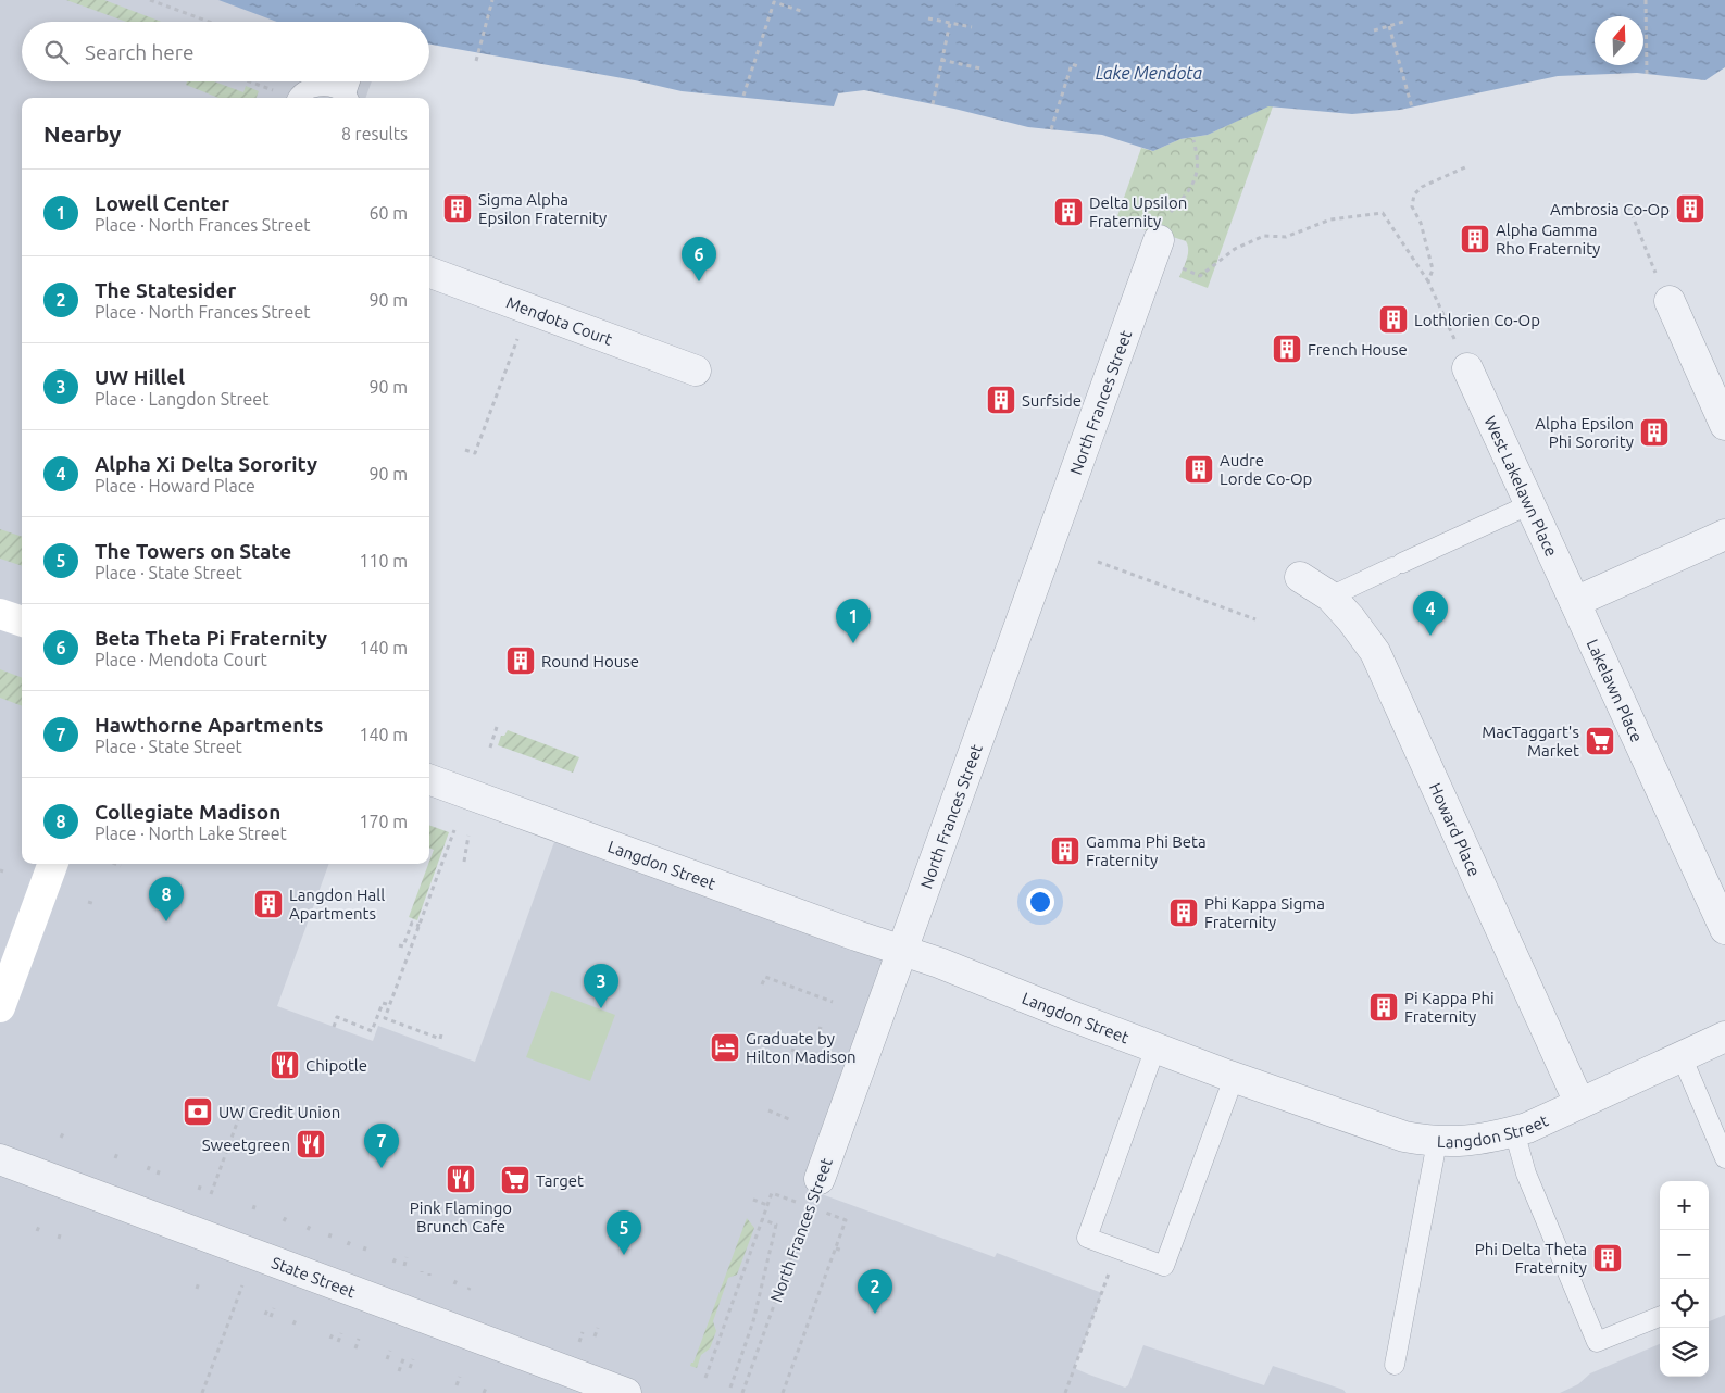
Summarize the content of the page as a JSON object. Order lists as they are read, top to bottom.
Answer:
{
  "streets": {
    "street": [
      "Mendota Court",
      "North Frances Street",
      "West Lakelawn Place",
      "Lakelawn Place",
      "Howard Place",
      "Langdon Street",
      "State Street"
    ]
  },
  "crossings": [
    ["North Frances Street", "Langdon Street"],
    ["West Lakelawn Place", "Lakelawn Place"],
    ["Howard Place", "Langdon Street"]
  ],
  "water": ["Lake Mendota"],
  "places": {
    "building": [
      "Sigma Alpha Epsilon Fraternity",
      "Ambrosia Co-Op",
      "Delta Upsilon Fraternity",
      "Alpha Gamma Rho Fraternity",
      "Lothlorien Co-Op",
      "French House",
      "Surfside",
      "Alpha Epsilon Phi Sorority",
      "Audre Lorde Co-Op",
      "Round House",
      "Gamma Phi Beta Fraternity",
      "Langdon Hall Apartments",
      "Phi Kappa Sigma Fraternity",
      "Pi Kappa Phi Fraternity",
      "Phi Delta Theta Fraternity"
    ],
    "supermarket": ["MacTaggart's Market", "Target"],
    "hotel": ["Graduate by Hilton Madison"],
    "restaurant": ["Chipotle", "Sweetgreen", "Pink Flamingo Brunch Cafe"],
    "bank": ["UW Credit Union"]
  },
  "north": "top",
  "page": {
    "search": "Search here",
    "heading": ["Nearby", "8 results"],
    "list": [
      {
        "mark": "1",
        "name": "Lowell Center",
        "note": "Place · North Frances Street",
        "value": "60 m"
      },
      {
        "mark": "2",
        "name": "The Statesider",
        "note": "Place · North Frances Street",
        "value": "90 m"
      },
      {
        "mark": "3",
        "name": "UW Hillel",
        "note": "Place · Langdon Street",
        "value": "90 m"
      },
      {
        "mark": "4",
        "name": "Alpha Xi Delta Sorority",
        "note": "Place · Howard Place",
        "value": "90 m"
      },
      {
        "mark": "5",
        "name": "The Towers on State",
        "note": "Place · State Street",
        "value": "110 m"
      },
      {
        "mark": "6",
        "name": "Beta Theta Pi Fraternity",
        "note": "Place · Mendota Court",
        "value": "140 m"
      },
      {
        "mark": "7",
        "name": "Hawthorne Apartments",
        "note": "Place · State Street",
        "value": "140 m"
      },
      {
        "mark": "8",
        "name": "Collegiate Madison",
        "note": "Place · North Lake Street",
        "value": "170 m"
      }
    ],
    "pins": [
      "6",
      "4",
      "1",
      "8",
      "3",
      "7",
      "5",
      "2"
    ],
    "map_buttons": ["+", "−"]
  }
}
